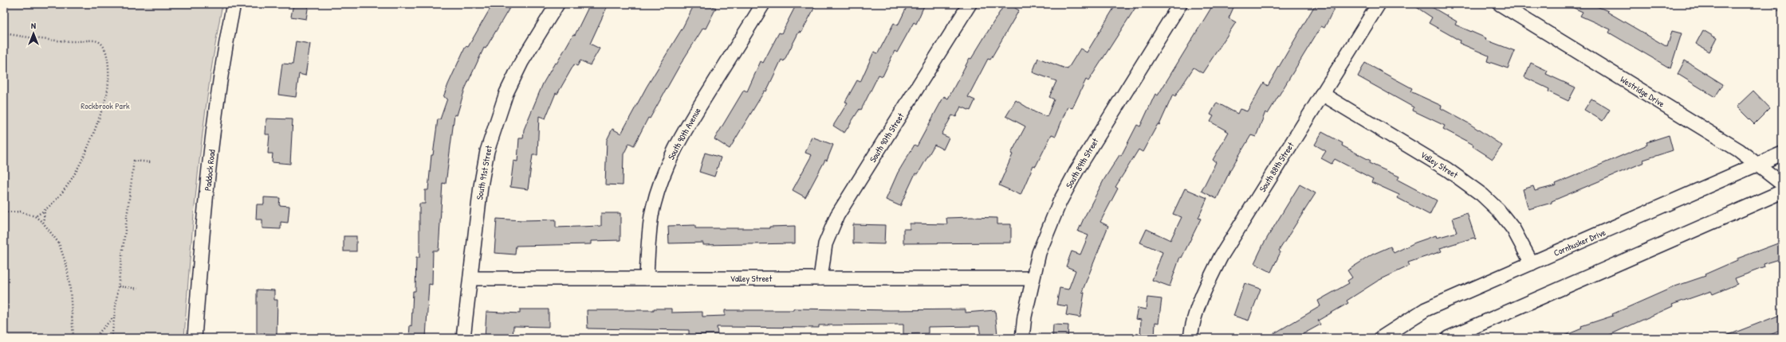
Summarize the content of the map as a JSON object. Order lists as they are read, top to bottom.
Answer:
{
  "streets": {
    "street": [
      "Westridge Drive",
      "South 90th Avenue",
      "South 90th Street",
      "South 89th Street",
      "Valley Street",
      "South 88th Street",
      "Paddock Road",
      "South 91st Street",
      "Cornhusker Drive"
    ]
  },
  "crossings": [
    ["Westridge Drive", "Cornhusker Drive"],
    ["South 90th Avenue", "Valley Street"],
    ["South 90th Street", "Valley Street"],
    ["South 89th Street", "Valley Street"],
    ["Valley Street", "South 88th Street"],
    ["Valley Street", "South 91st Street"],
    ["Valley Street", "Cornhusker Drive"]
  ],
  "parks": ["Rockbrook Park"],
  "north": "top"
}
